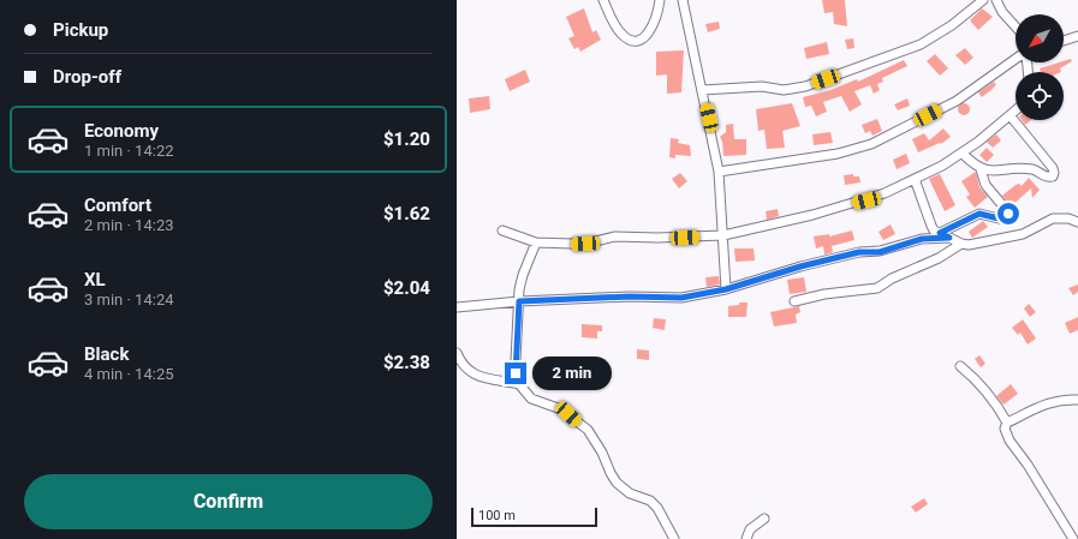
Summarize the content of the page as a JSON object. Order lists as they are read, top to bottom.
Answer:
{
  "scale_bar": "100 m",
  "north": "bottom left",
  "page": {
    "banner": ["Pickup", "Drop-off"],
    "list": [
      {
        "name": "Economy",
        "note": "1 min · 14:22",
        "value": "$1.20"
      },
      {
        "name": "Comfort",
        "note": "2 min · 14:23",
        "value": "$1.62"
      },
      {
        "name": "XL",
        "note": "3 min · 14:24",
        "value": "$2.04"
      },
      {
        "name": "Black",
        "note": "4 min · 14:25",
        "value": "$2.38"
      }
    ],
    "bubble": "2 min",
    "buttons": "Confirm",
    "scale": "100 m"
  }
}
